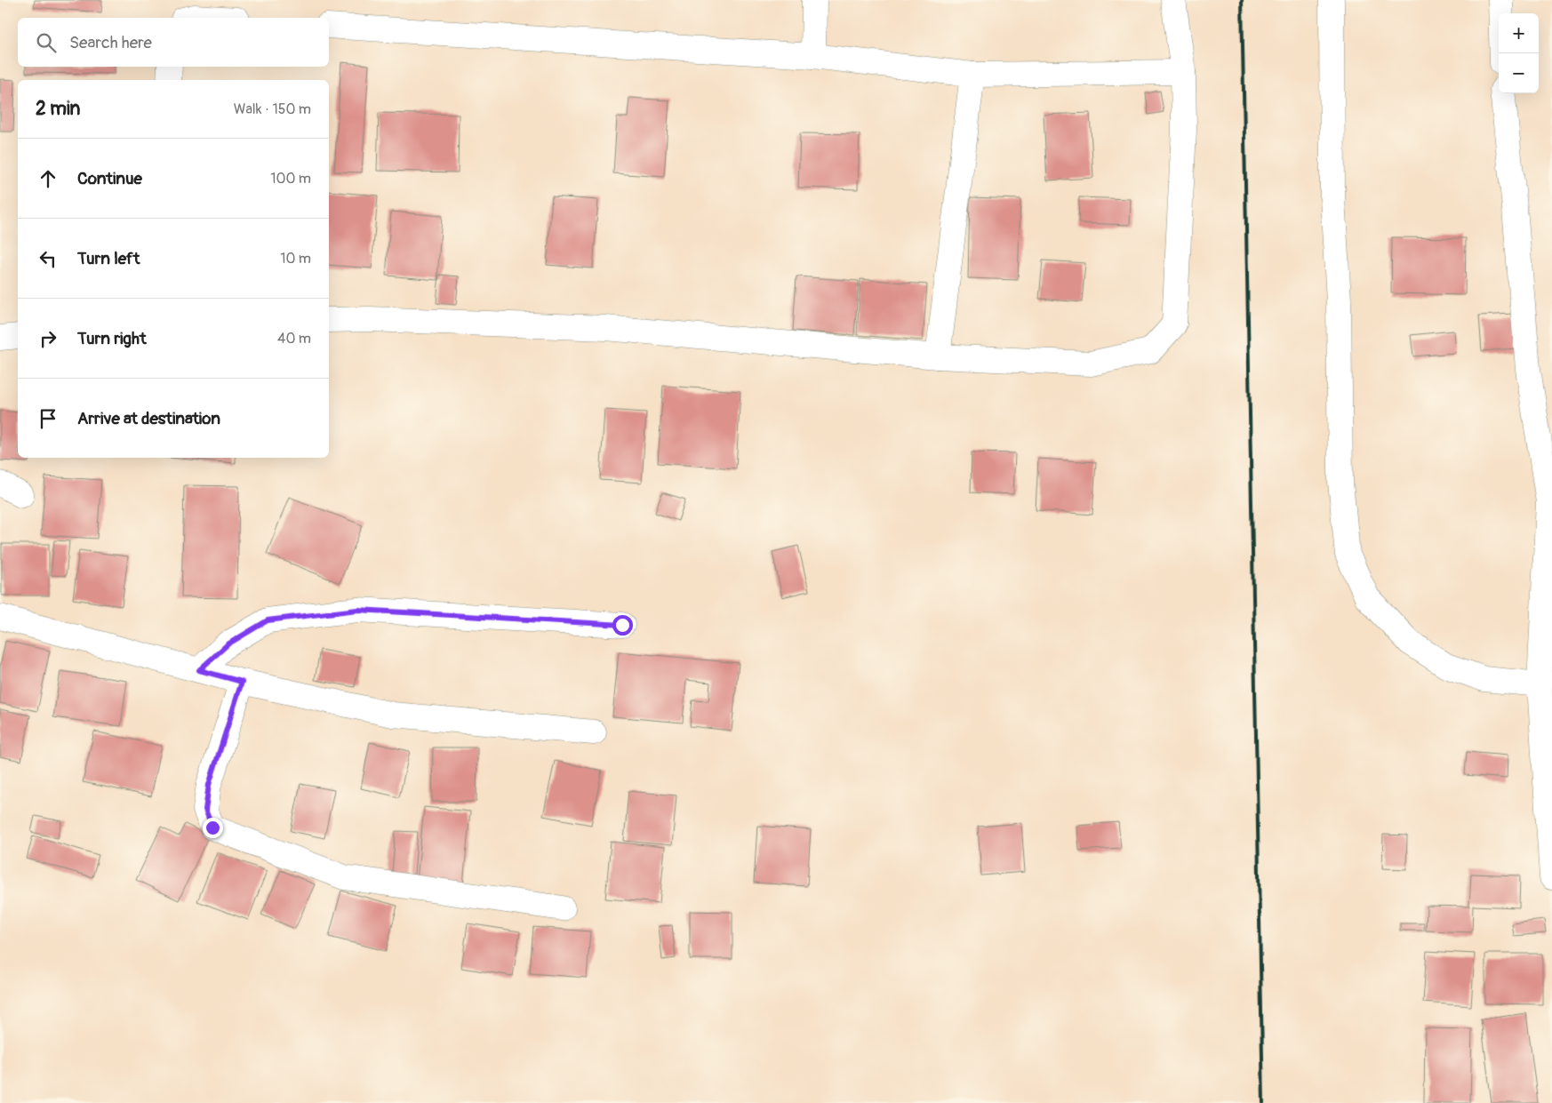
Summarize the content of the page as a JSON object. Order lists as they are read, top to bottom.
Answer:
{
  "page": {
    "map_buttons": ["+", "−"],
    "search": "Search here",
    "heading": ["2 min", "Walk · 150 m"],
    "list": [
      ["Continue", "100 m"],
      ["Turn left", "10 m"],
      ["Turn right", "40 m"],
      "Arrive at destination"
    ]
  }
}
